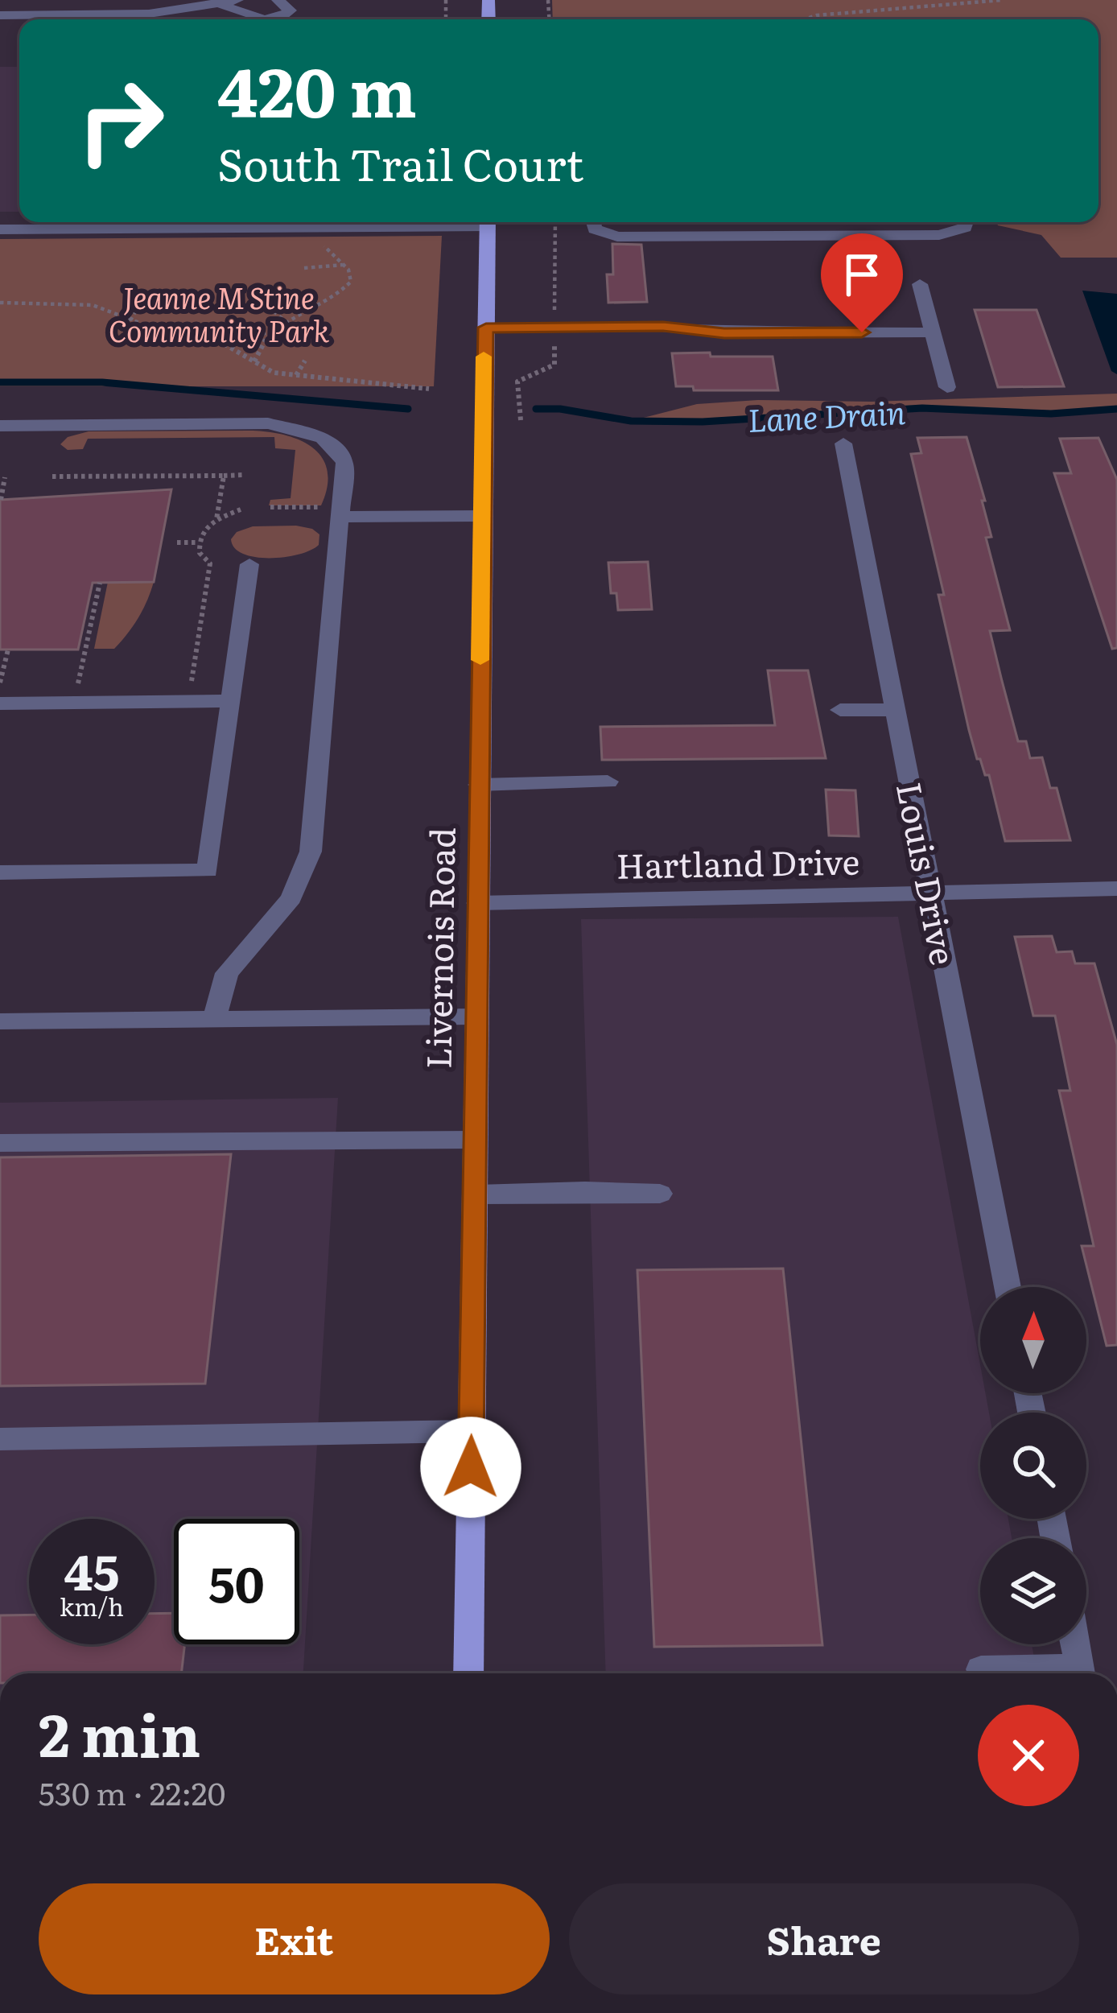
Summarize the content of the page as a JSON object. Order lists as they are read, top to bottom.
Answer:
{
  "streets": {
    "main road": ["Livernois Road"],
    "street": ["Hartland Drive", "Louis Drive"]
  },
  "crossings": [
    ["Hartland Drive", "Louis Drive"],
    ["Hartland Drive", "Livernois Road"]
  ],
  "water": ["Lane Drain"],
  "parks": ["Jeanne M Stine Community Park"],
  "north": "top",
  "page": {
    "turn": ["420 m", "South Trail Court"],
    "speed": "45 km/h",
    "limit": "50",
    "heading": ["2 min", "530 m · 22:20"],
    "buttons": ["Exit", "Share"]
  }
}
